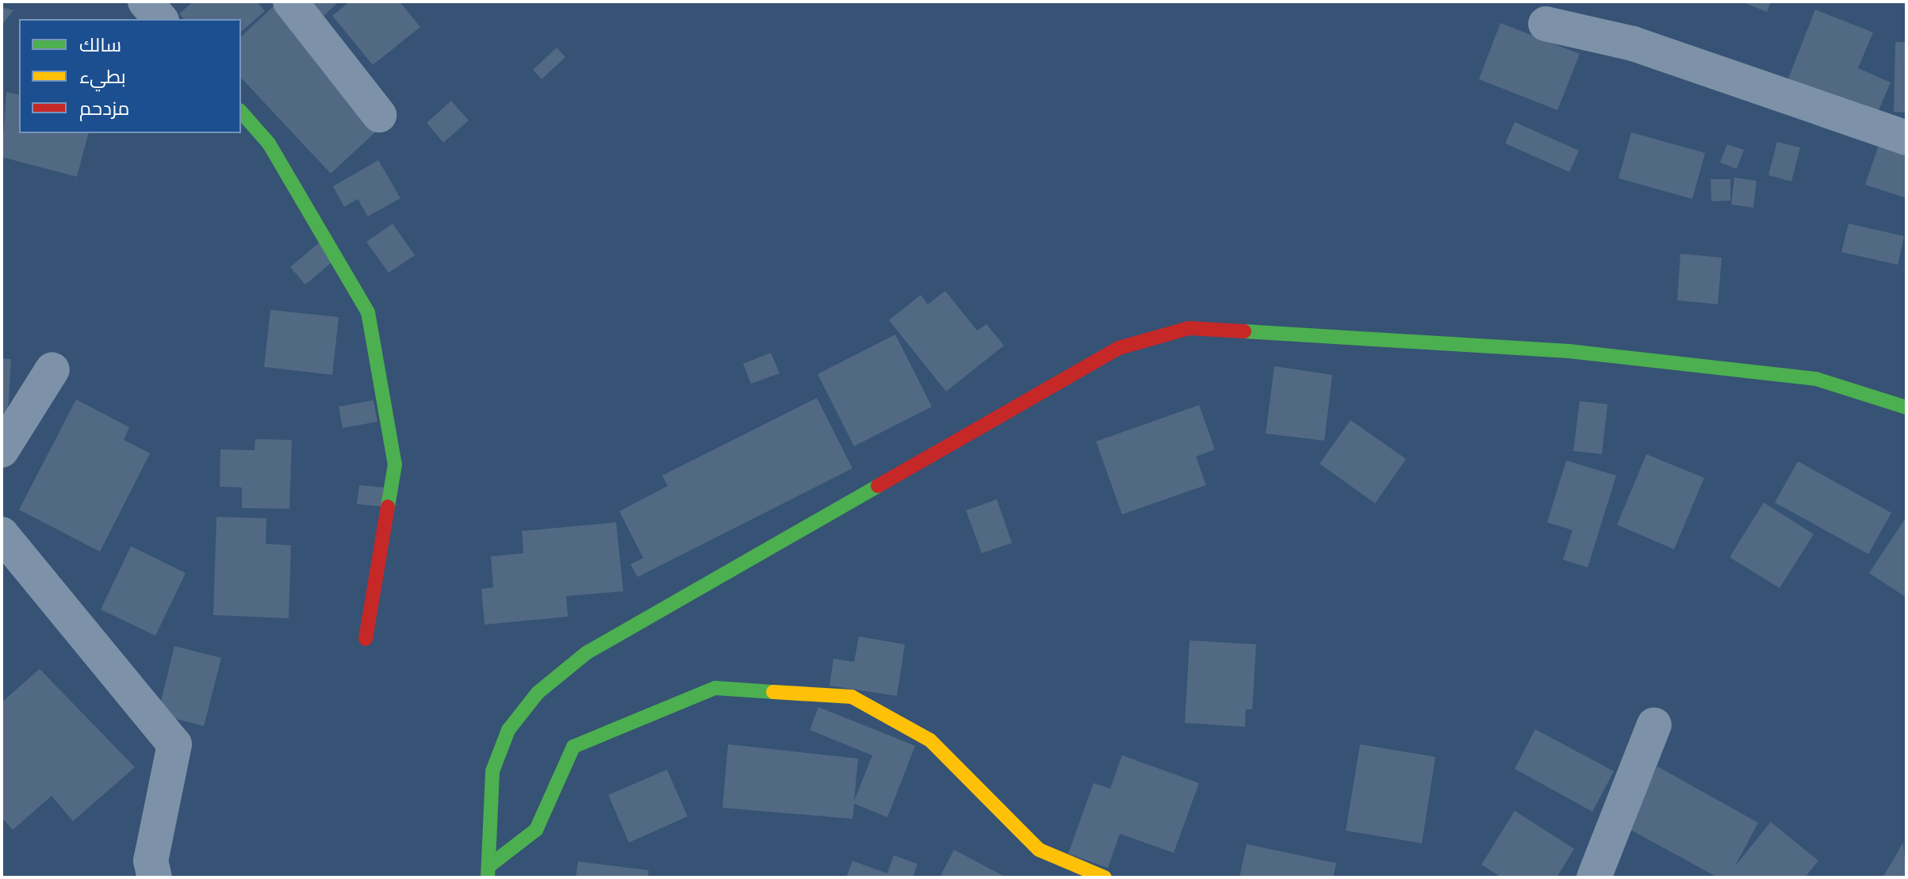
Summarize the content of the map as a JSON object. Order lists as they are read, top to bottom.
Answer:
{
  "legend": ["سالك", "بطيء", "مزدحم"]
}
